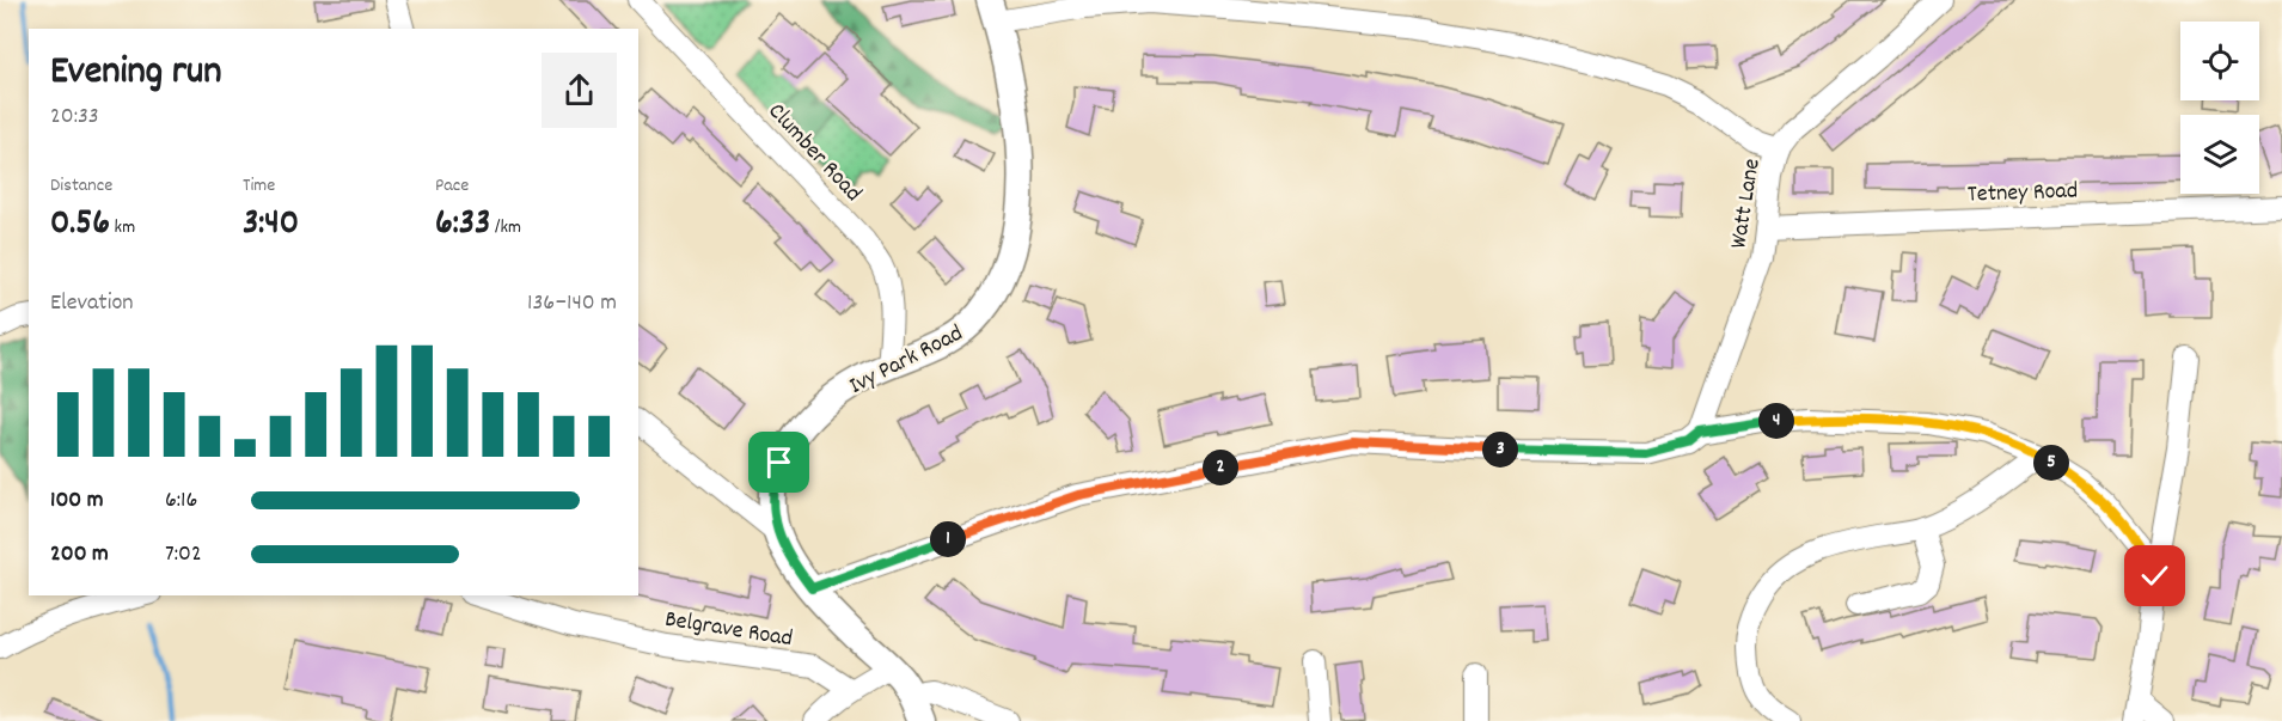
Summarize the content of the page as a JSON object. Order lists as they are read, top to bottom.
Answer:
{
  "streets": {
    "street": [
      "Clumber Road",
      "Tetney Road",
      "Watt Lane",
      "Ivy Park Road",
      "Belgrave Road"
    ]
  },
  "crossings": [
    ["Clumber Road", "Ivy Park Road"],
    ["Tetney Road", "Watt Lane"]
  ],
  "page": {
    "heading": ["Evening run", "20:33"],
    "stats": [
      ["Distance", "0.56 km"],
      ["Time", "3:40"],
      ["Pace", "6:33 /km"]
    ],
    "chart": ["Elevation", "136–140 m"],
    "pins": [
      "4",
      "3",
      "5",
      "2",
      "1"
    ],
    "list": [
      {
        "name": "100 m",
        "note": "6:16"
      },
      {
        "name": "200 m",
        "note": "7:02"
      }
    ]
  }
}
